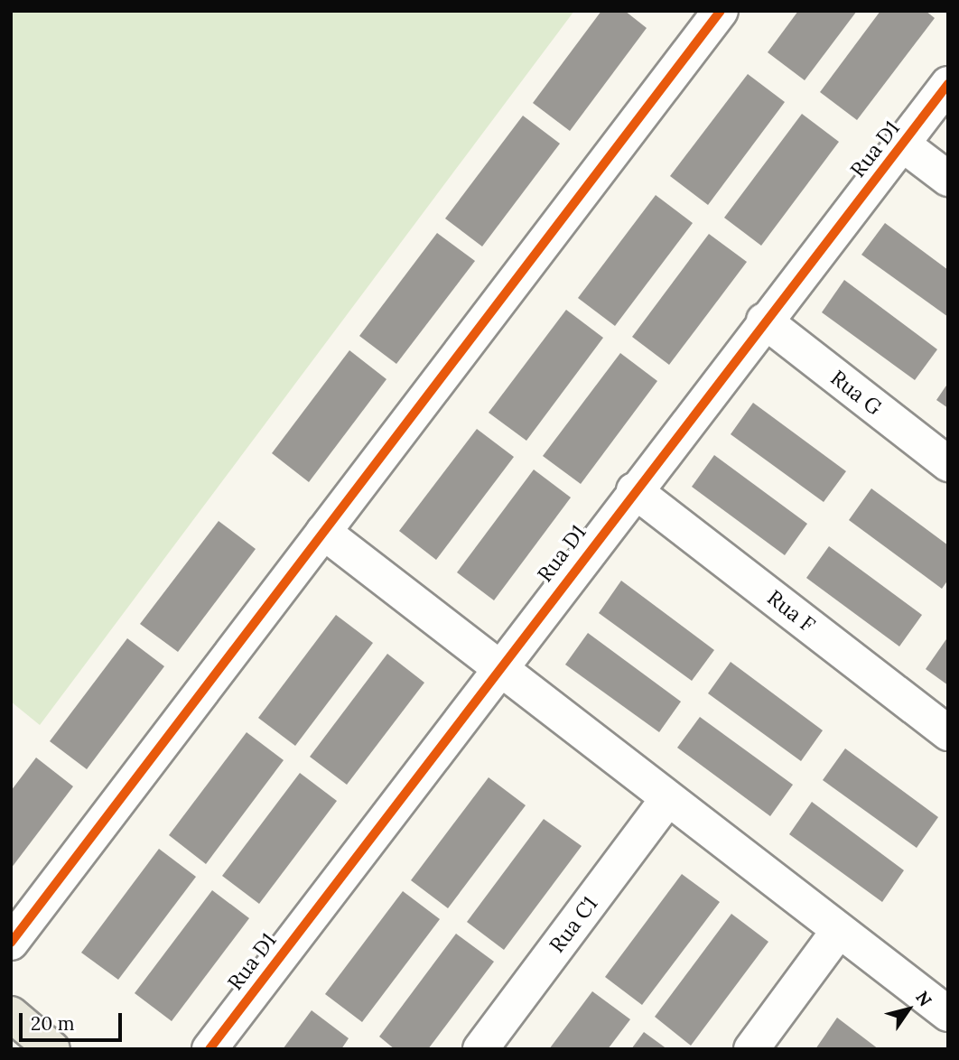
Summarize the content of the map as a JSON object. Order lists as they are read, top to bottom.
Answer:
{
  "streets": {
    "street": [
      "Rua D1",
      "Rua G",
      "Rua F",
      "Rua C1"
    ]
  },
  "crossings": [
    ["Rua D1", "Rua G"],
    ["Rua D1", "Rua F"]
  ],
  "scale_bar": "20 m",
  "north": "top right"
}
